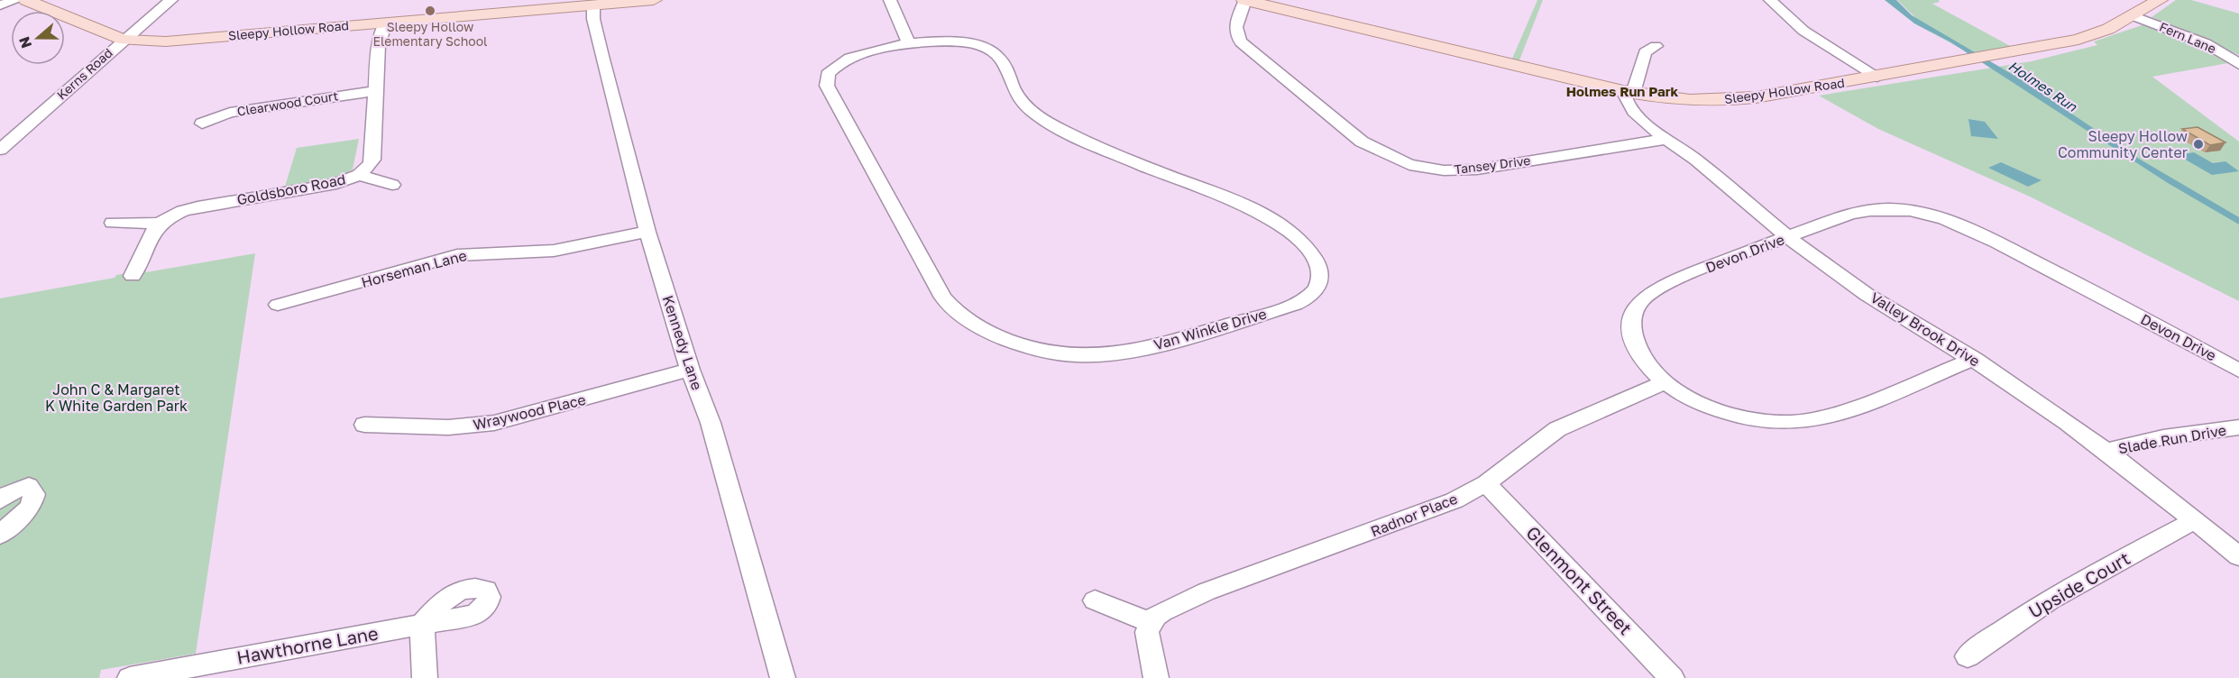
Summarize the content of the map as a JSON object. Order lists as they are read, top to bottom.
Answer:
{
  "streets": {
    "main road": ["Sleepy Hollow Road"],
    "street": [
      "Fern Lane",
      "Kerns Road",
      "Clearwood Court",
      "Tansey Drive",
      "Goldsboro Road",
      "Devon Drive",
      "Horseman Lane",
      "Van Winkle Drive",
      "Valley Brook Drive",
      "Kennedy Lane",
      "Wraywood Place",
      "Slade Run Drive",
      "Radnor Place",
      "Glenmont Street",
      "Upside Court",
      "Hawthorne Lane"
    ]
  },
  "crossings": [
    ["Sleepy Hollow Road", "Fern Lane"],
    ["Sleepy Hollow Road", "Kerns Road"],
    ["Sleepy Hollow Road", "Tansey Drive"],
    ["Sleepy Hollow Road", "Goldsboro Road"],
    ["Sleepy Hollow Road", "Valley Brook Drive"],
    ["Sleepy Hollow Road", "Kennedy Lane"],
    ["Clearwood Court", "Goldsboro Road"],
    ["Tansey Drive", "Valley Brook Drive"],
    ["Devon Drive", "Valley Brook Drive"],
    ["Devon Drive", "Radnor Place"],
    ["Horseman Lane", "Kennedy Lane"],
    ["Valley Brook Drive", "Slade Run Drive"],
    ["Valley Brook Drive", "Upside Court"],
    ["Kennedy Lane", "Wraywood Place"],
    ["Radnor Place", "Glenmont Street"]
  ],
  "districts": ["Holmes Run Park"],
  "water": ["Holmes Run"],
  "parks": ["John C & Margaret K White Garden Park"],
  "places": ["Sleepy Hollow Elementary School", "Sleepy Hollow Community Center"],
  "north": "left"
}
